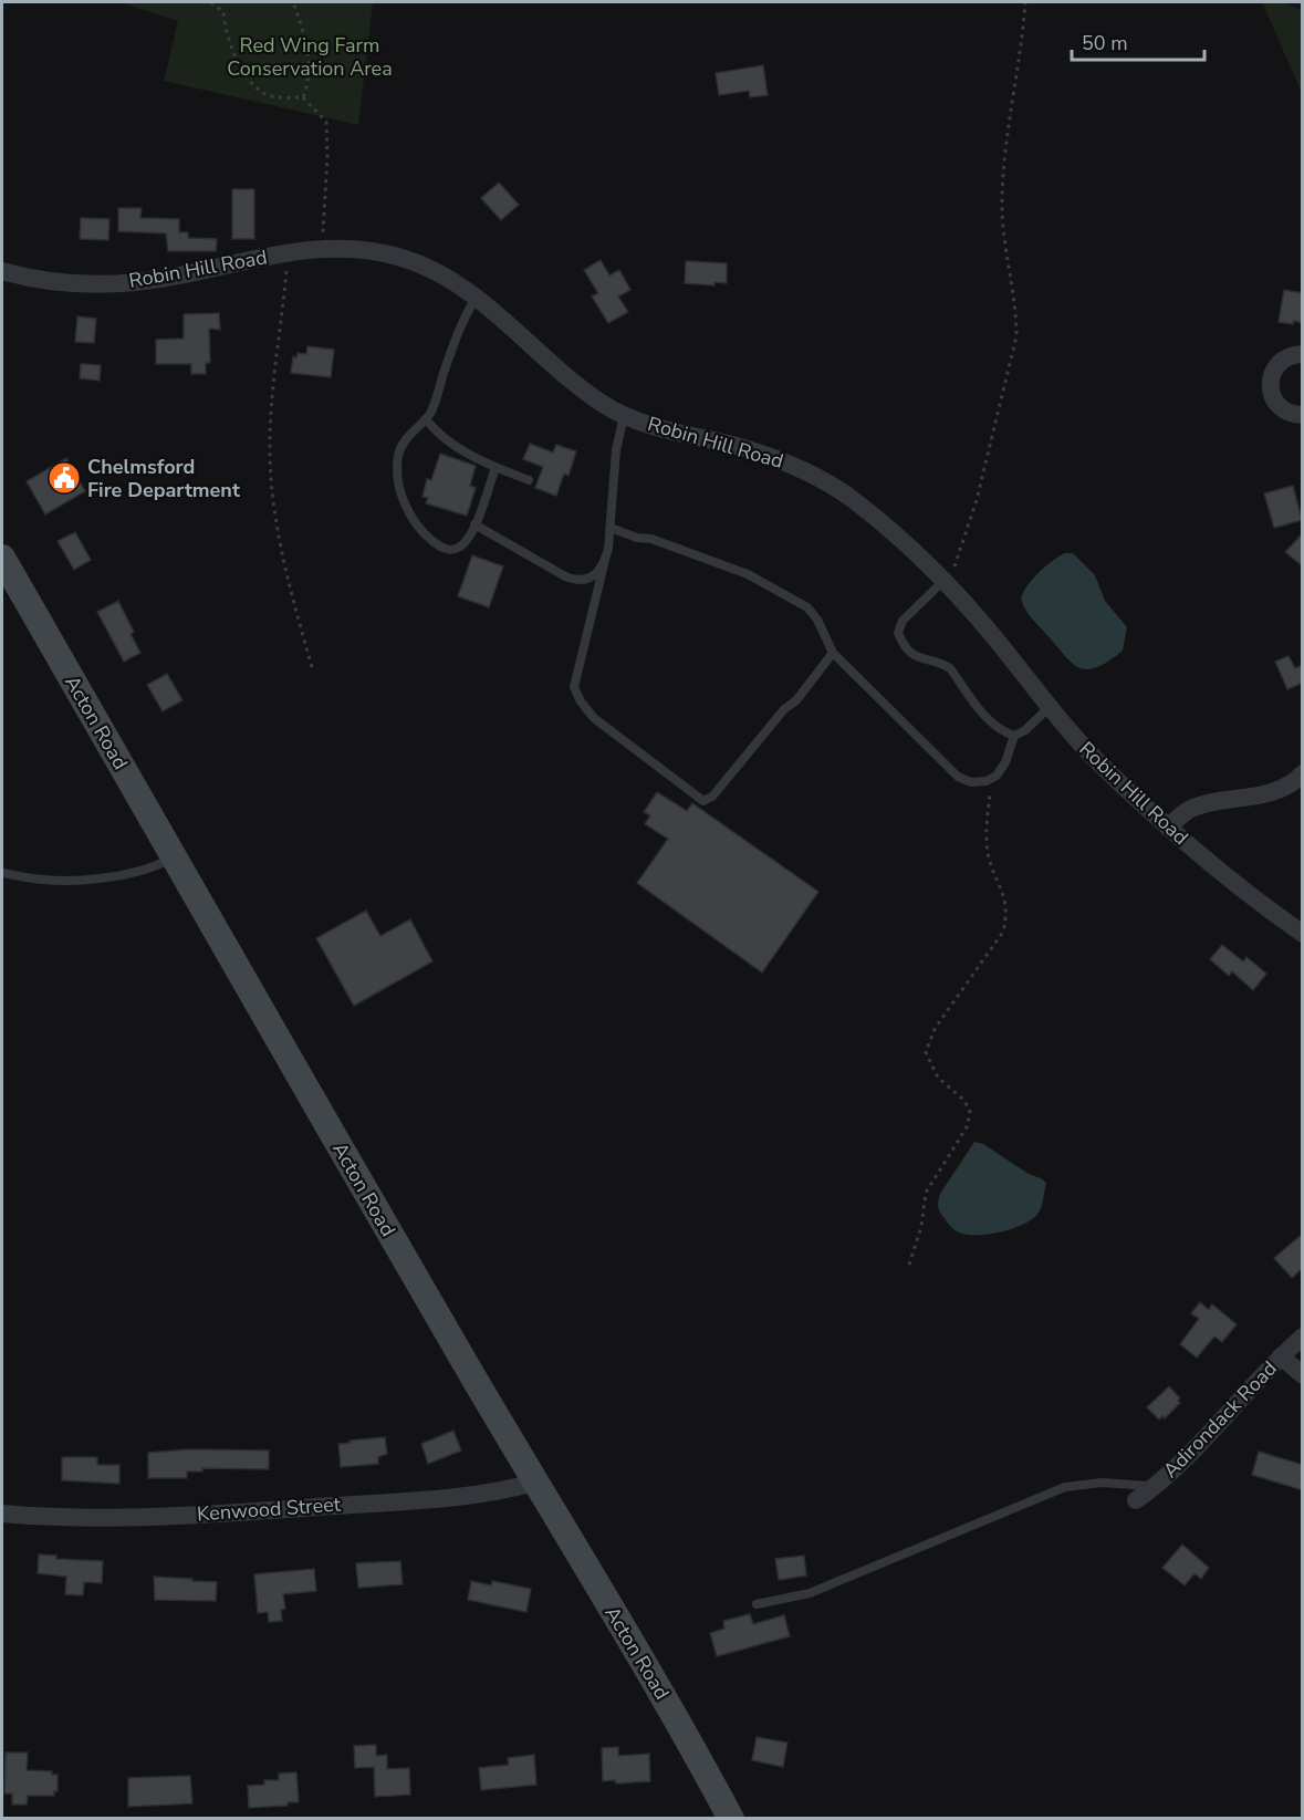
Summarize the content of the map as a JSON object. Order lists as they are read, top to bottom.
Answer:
{
  "streets": {
    "main road": ["Acton Road"],
    "street": ["Robin Hill Road", "Adirondack Road", "Kenwood Street"]
  },
  "crossings": [
    ["Acton Road", "Kenwood Street"]
  ],
  "parks": ["Red Wing Farm Conservation Area"],
  "places": {
    "public building": ["Chelmsford Fire Department"]
  },
  "scale_bar": "50 m"
}
